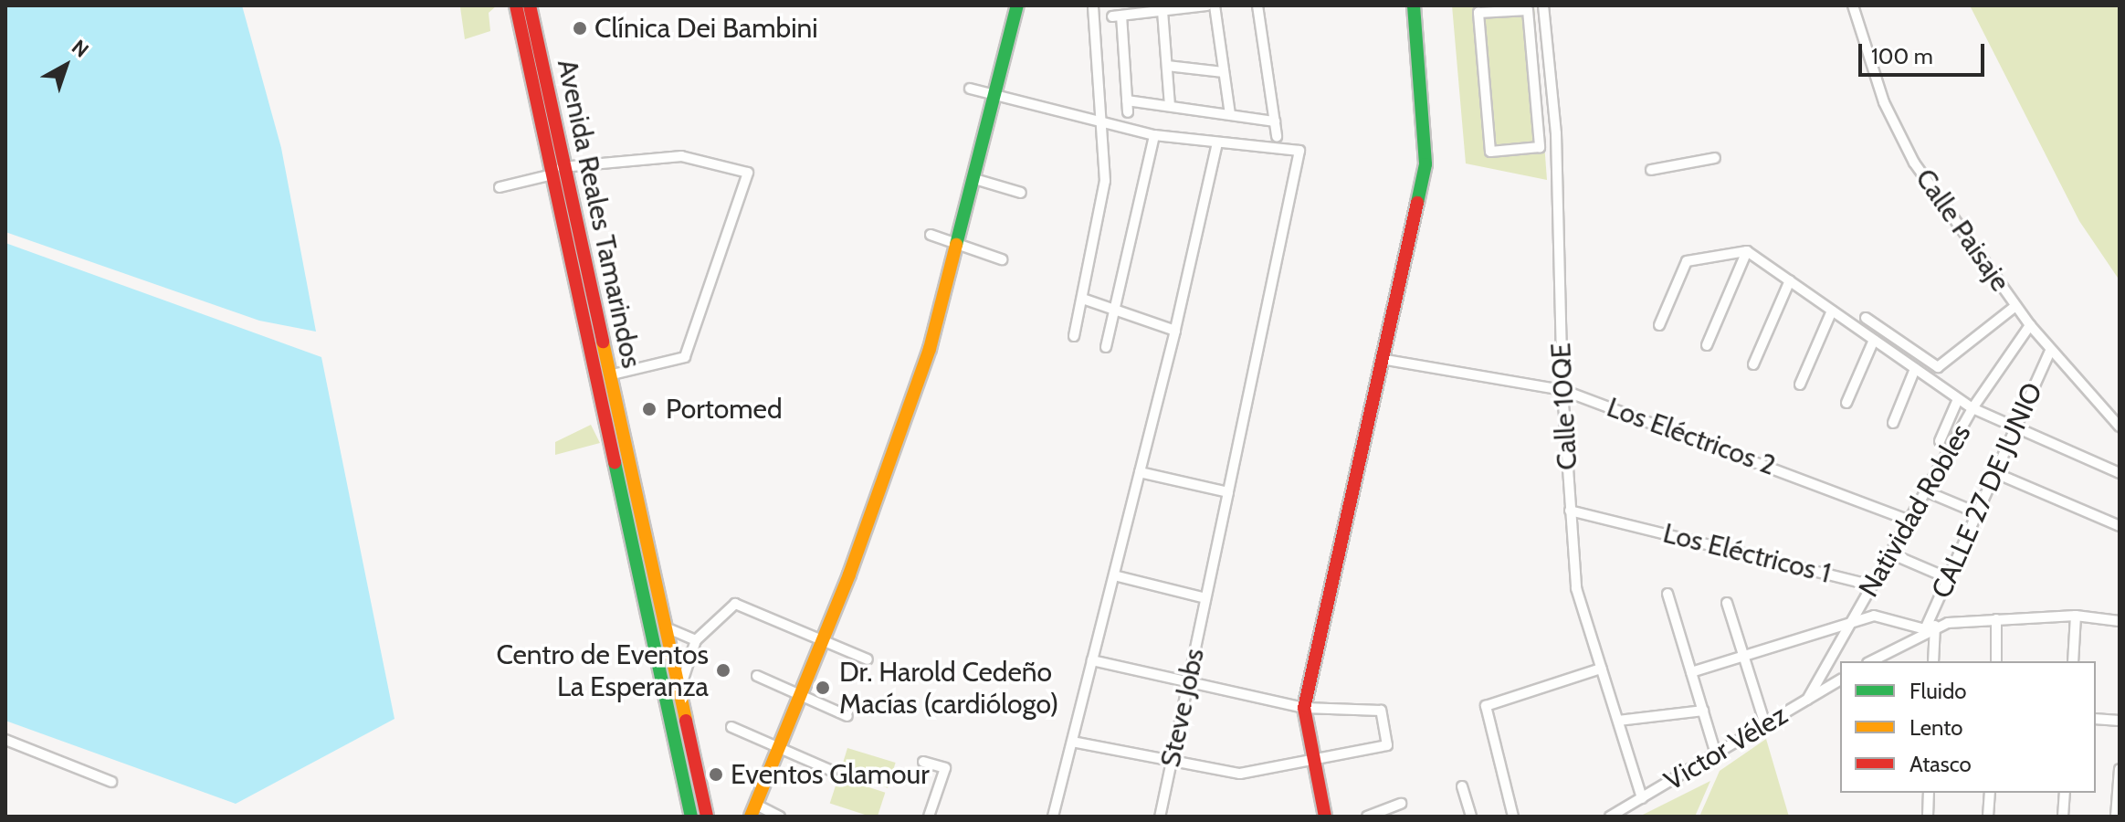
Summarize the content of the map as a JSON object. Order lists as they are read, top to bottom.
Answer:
{
  "streets": {
    "street": [
      "Avenida Reales Tamarindos",
      "Calle Paisaje",
      "Calle 10QE",
      "Los Eléctricos 2",
      "CALLE 27 DE JUNIO",
      "Natividad Robles",
      "Los Eléctricos 1",
      "Steve Jobs",
      "Victor Vélez"
    ]
  },
  "crossings": [
    ["Calle Paisaje", "CALLE 27 DE JUNIO"],
    ["Calle Paisaje", "Natividad Robles"],
    ["Calle 10QE", "Los Eléctricos 2"],
    ["Calle 10QE", "Los Eléctricos 1"],
    ["Calle 10QE", "Victor Vélez"],
    ["Los Eléctricos 2", "Natividad Robles"],
    ["Natividad Robles", "Los Eléctricos 1"],
    ["Natividad Robles", "Victor Vélez"]
  ],
  "places": [
    "Clínica Dei Bambini",
    "Portomed",
    "Centro de Eventos La Esperanza",
    "Dr. Harold Cedeño Macías (cardiólogo)",
    "Eventos Glamour"
  ],
  "legend": ["Fluido", "Lento", "Atasco"],
  "scale_bar": "100 m",
  "north": "top right"
}
